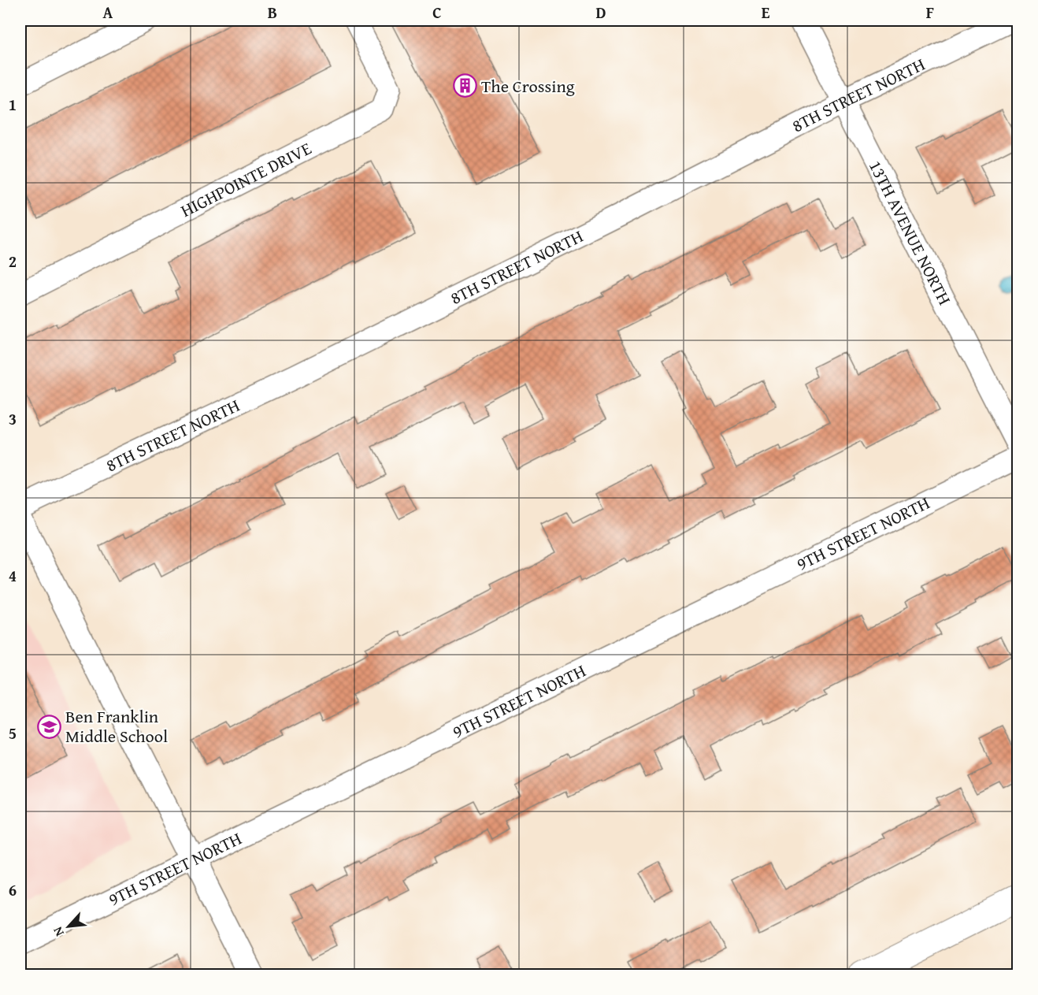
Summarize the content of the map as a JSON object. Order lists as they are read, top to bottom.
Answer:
{
  "streets": {
    "street": [
      "8TH STREET NORTH",
      "HIGHPOINTE DRIVE",
      "13TH AVENUE NORTH",
      "9TH STREET NORTH"
    ]
  },
  "crossings": [
    ["8TH STREET NORTH", "13TH AVENUE NORTH"]
  ],
  "places": {
    "building": ["The Crossing"],
    "school or university": ["Ben Franklin Middle School"]
  },
  "north": "bottom left",
  "grid": {
    "columns": [
      "A",
      "B",
      "C",
      "D",
      "E",
      "F"
    ],
    "rows": [
      "1",
      "2",
      "3",
      "4",
      "5",
      "6"
    ]
  }
}
